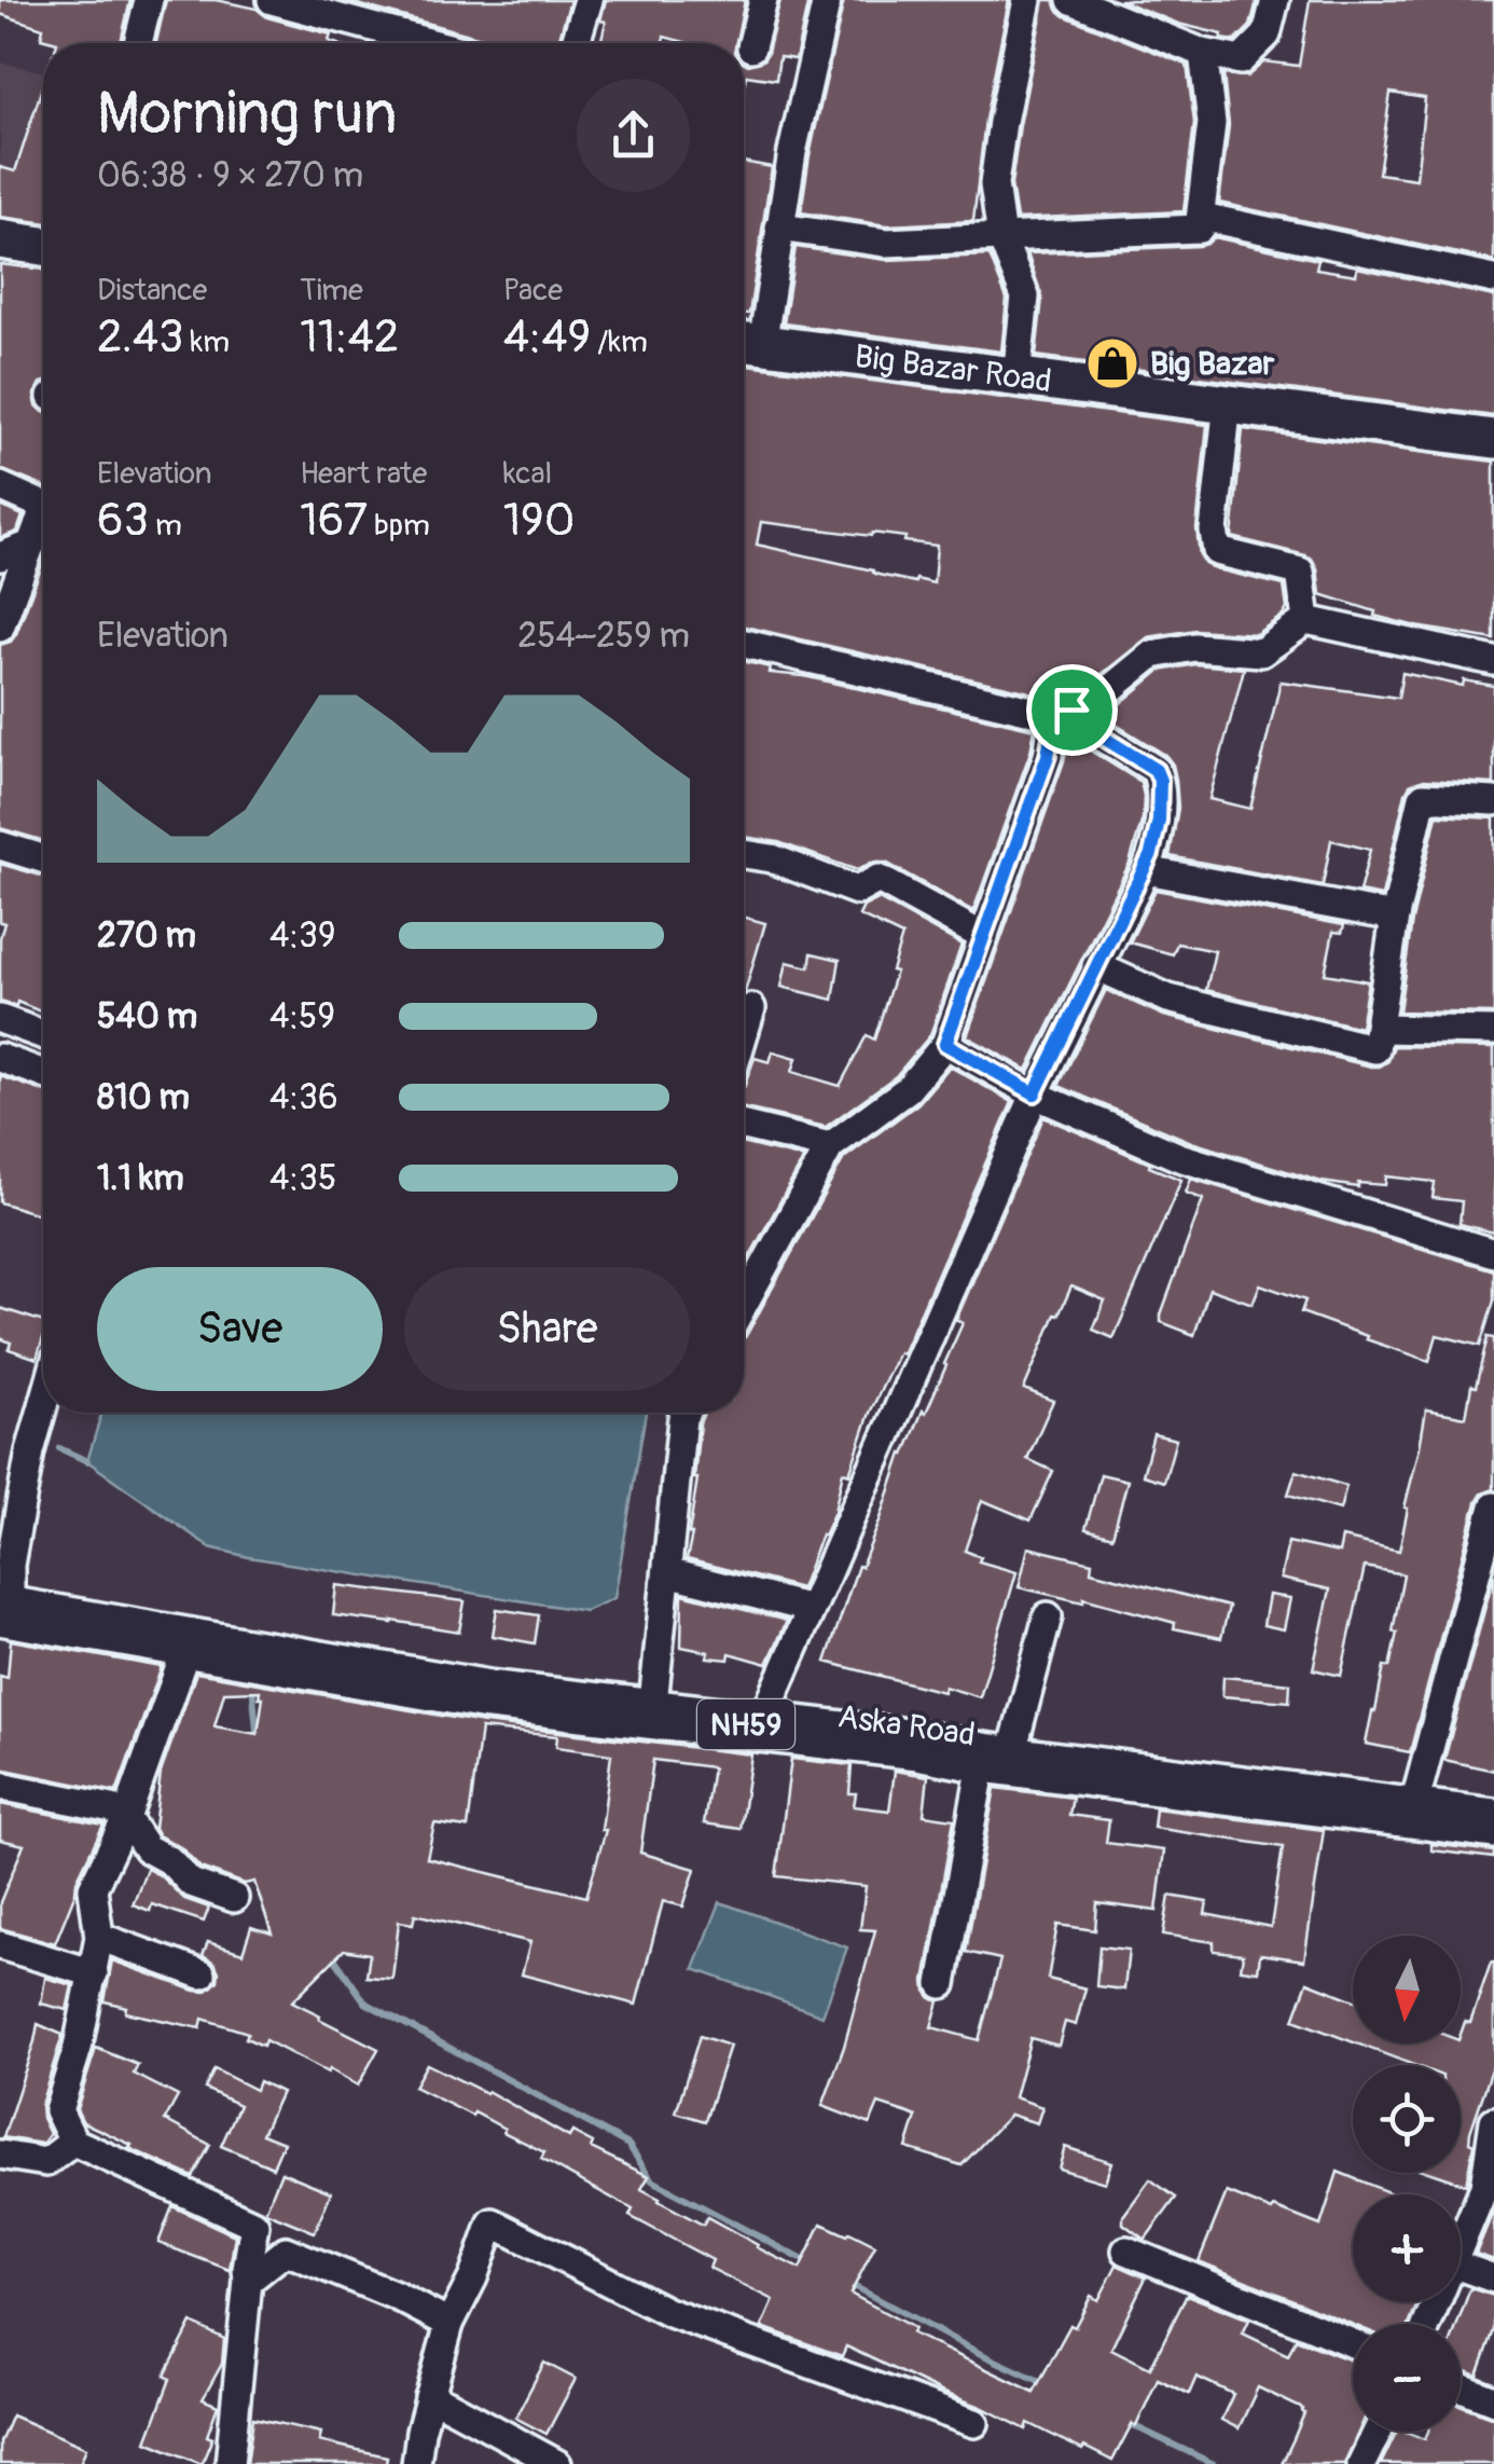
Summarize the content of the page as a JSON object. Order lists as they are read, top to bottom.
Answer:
{
  "streets": {
    "highway": ["NH59", "Aska Road"],
    "street": ["Big Bazar Road"]
  },
  "crossings": [
    ["NH59", "Aska Road"]
  ],
  "places": {
    "shop": ["Big Bazar"]
  },
  "north": "bottom",
  "page": {
    "heading": ["Morning run", "06:38 · 9 × 270 m"],
    "stats": [
      ["Distance", "2.43 km"],
      ["Time", "11:42"],
      ["Pace", "4:49 /km"],
      ["Elevation", "63 m"],
      ["Heart rate", "167 bpm"],
      ["kcal", "190"]
    ],
    "chart": ["Elevation", "254–259 m"],
    "list": [
      {
        "name": "270 m",
        "note": "4:39"
      },
      {
        "name": "540 m",
        "note": "4:59"
      },
      {
        "name": "810 m",
        "note": "4:36"
      },
      {
        "name": "1.1 km",
        "note": "4:35"
      }
    ],
    "buttons": ["Save", "Share"],
    "map_buttons": ["+", "−"]
  }
}
